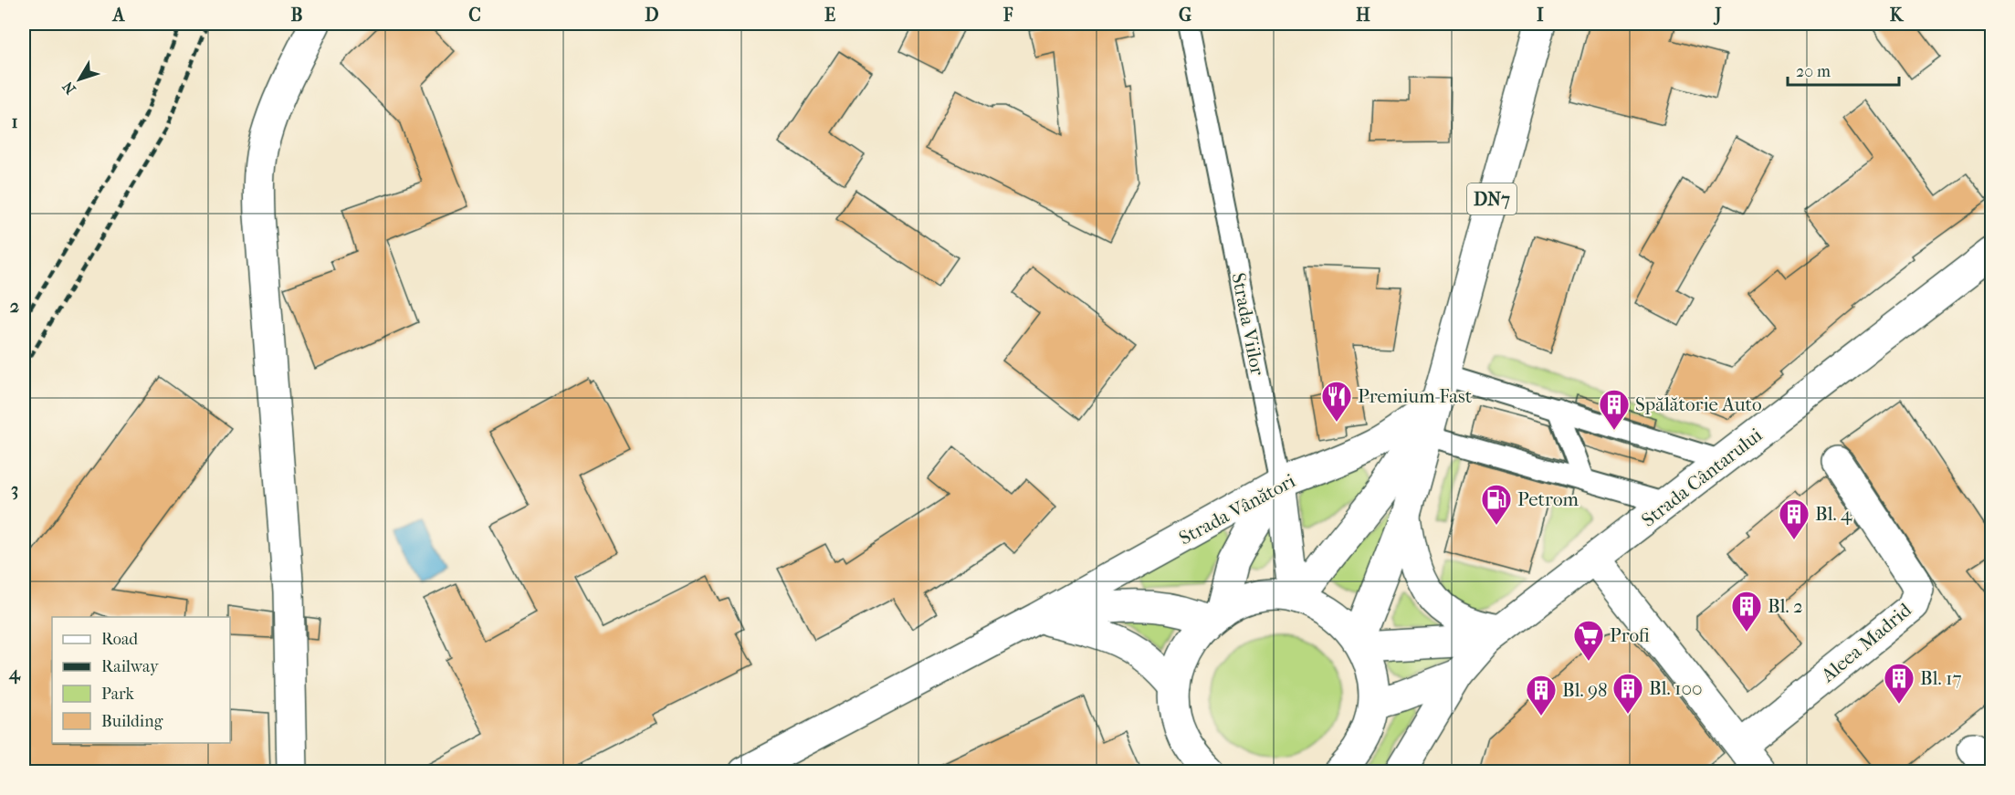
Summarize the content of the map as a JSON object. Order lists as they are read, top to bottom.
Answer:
{
  "streets": {
    "street": [
      "DN7",
      "Strada Cântarului",
      "Strada Vânători",
      "Aleea Madrid"
    ],
    "lane": ["Strada Viilor"]
  },
  "crossings": [
    ["DN7", "Strada Vânători"],
    ["Strada Viilor", "Strada Vânători"]
  ],
  "places": {
    "restaurant": ["Premium Fast"],
    "building": [
      "Spălătorie Auto",
      "Bl. 4",
      "Bl. 2",
      "Bl. 17",
      "Bl. 100",
      "Bl. 98"
    ],
    "fuel station": ["Petrom"],
    "supermarket": ["Profi"]
  },
  "legend": [
    "Road",
    "Railway",
    "Park",
    "Building"
  ],
  "scale_bar": "20 m",
  "north": "bottom left",
  "grid": {
    "columns": [
      "A",
      "B",
      "C",
      "D",
      "E",
      "F",
      "G",
      "H",
      "I",
      "J",
      "K"
    ],
    "rows": [
      "1",
      "2",
      "3",
      "4"
    ]
  }
}
